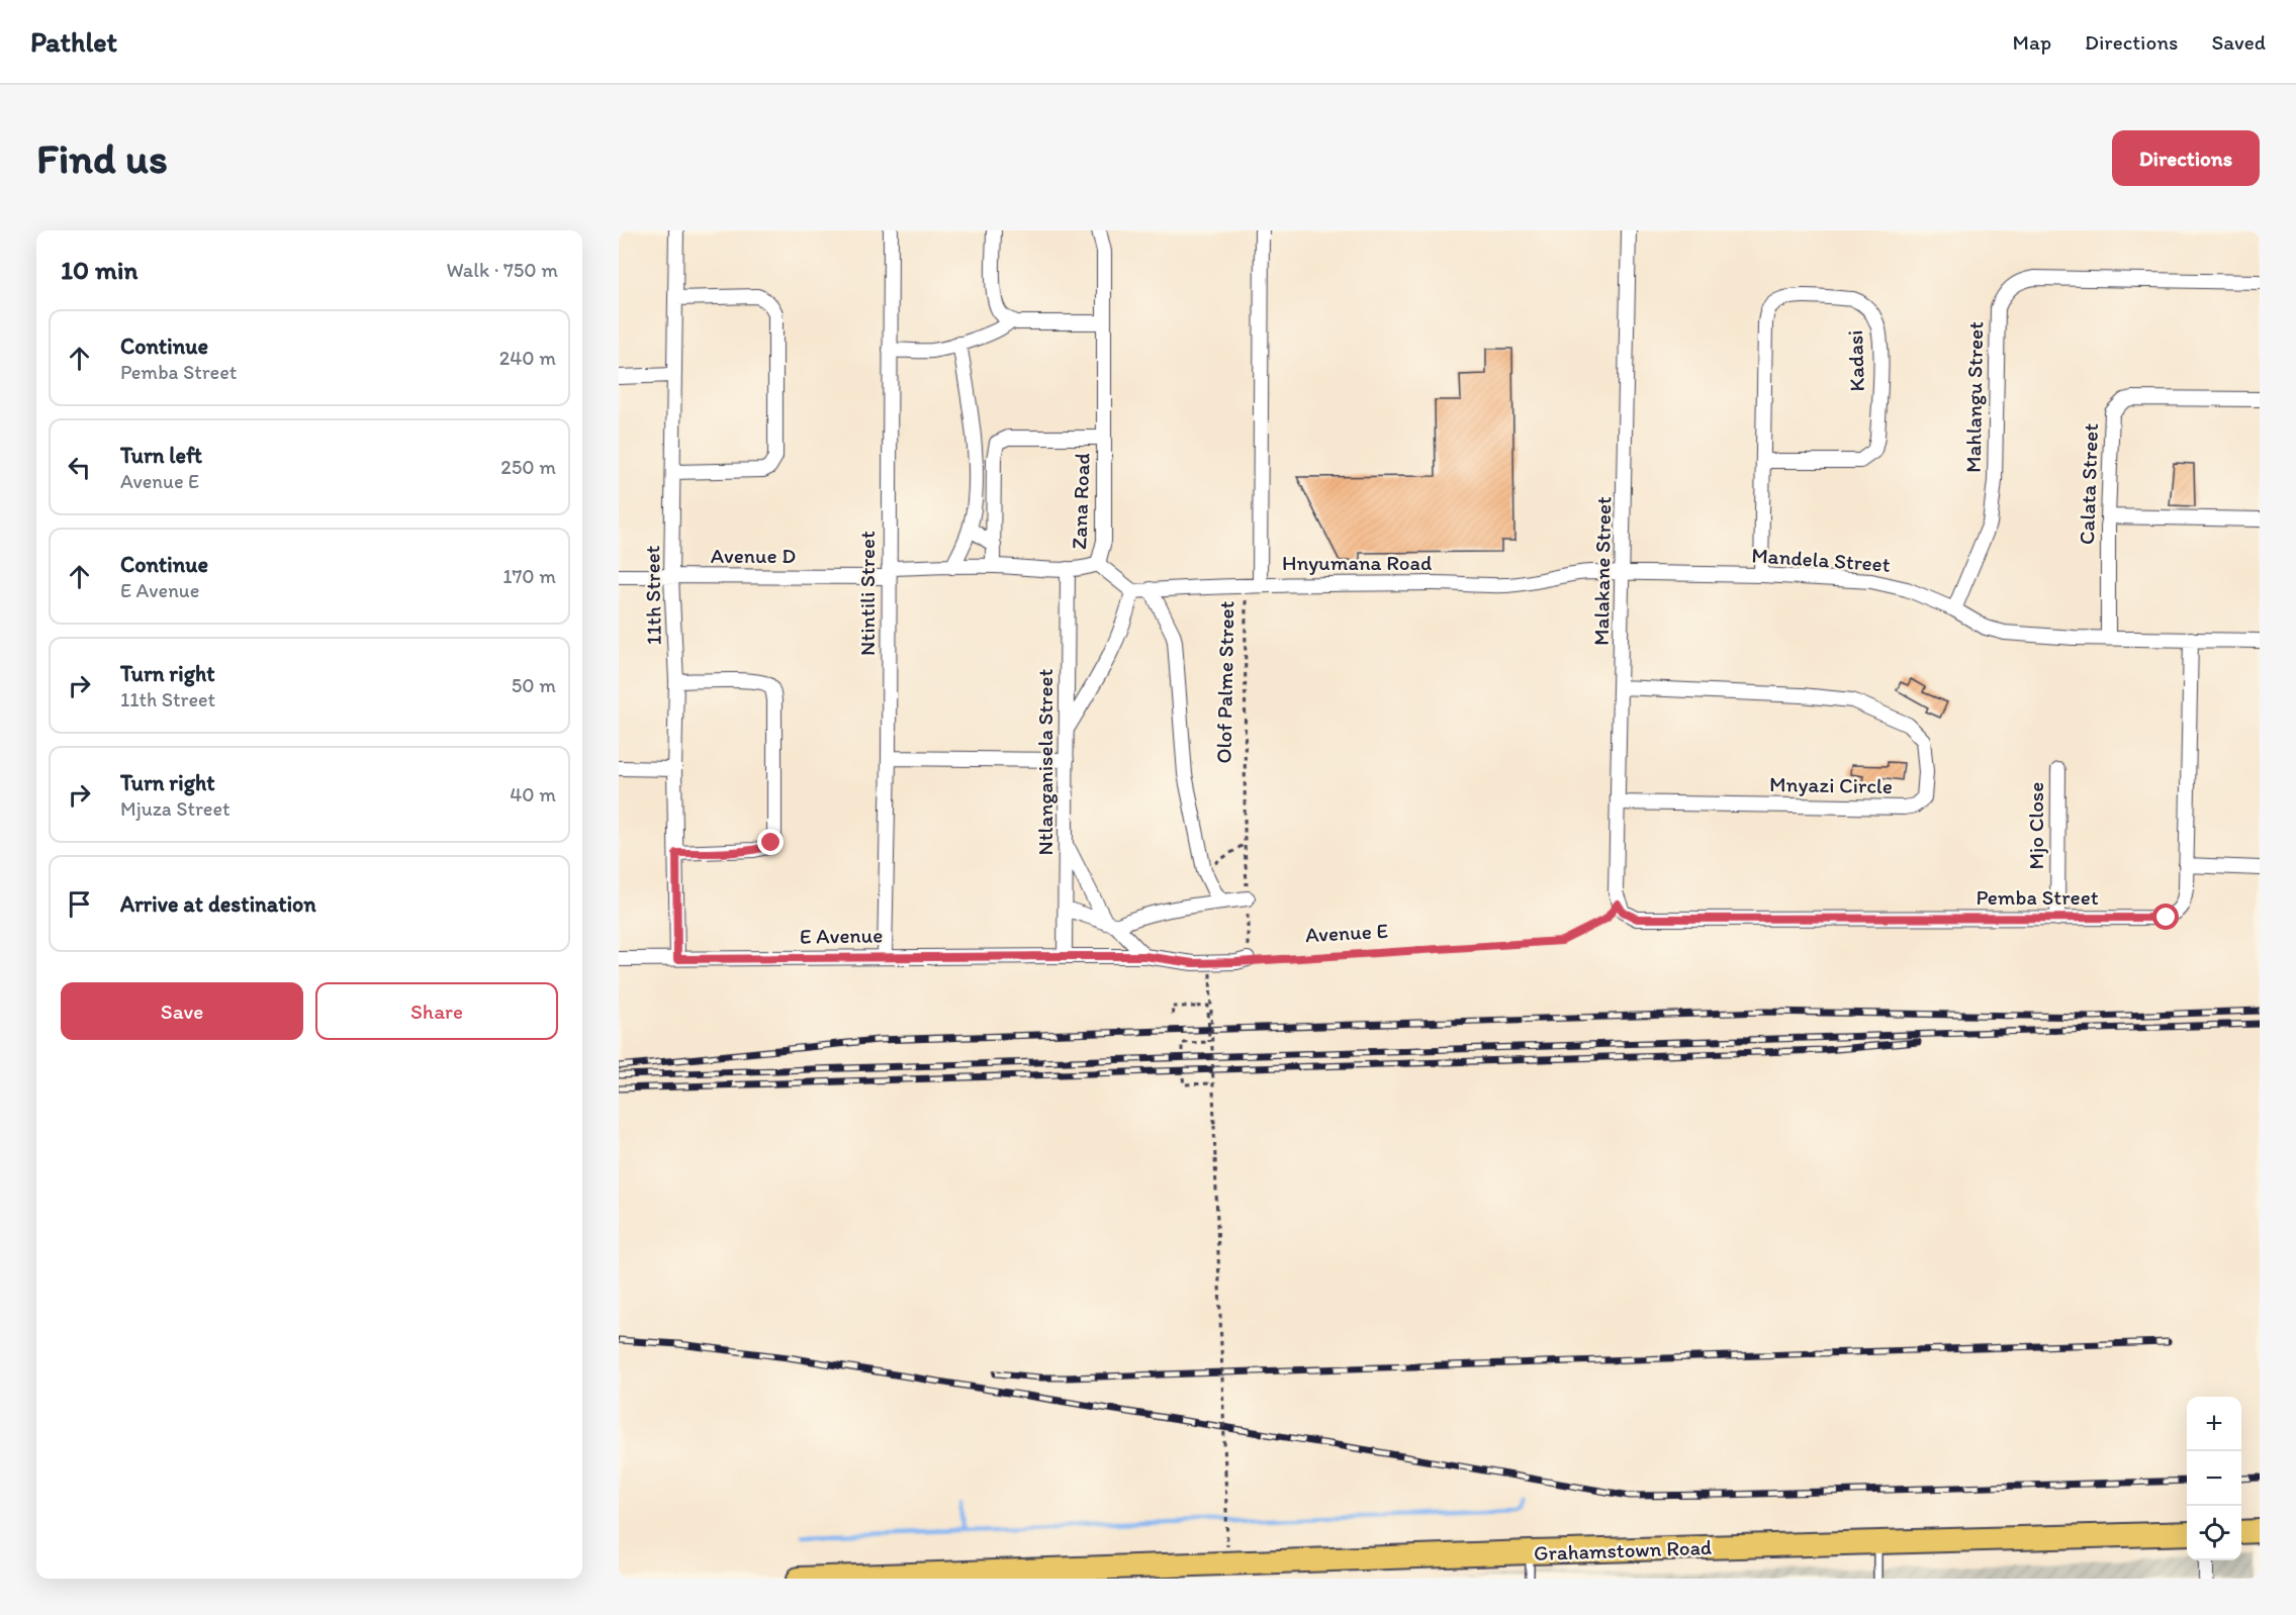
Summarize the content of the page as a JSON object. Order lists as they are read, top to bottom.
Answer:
{
  "streets": {
    "main road": ["Grahamstown Road"],
    "street": [
      "Kadasi",
      "Mahlangu Street",
      "Calata Street",
      "Zana Road",
      "Avenue D",
      "Mandela Street",
      "Hnyumana Road",
      "Malakane Street",
      "Ntintili Street",
      "11th Street",
      "Olof Palme Street",
      "Ntlanganisela Street",
      "Mnyazi Circle",
      "Mjo Close",
      "Pemba Street",
      "E Avenue"
    ],
    "path": ["Avenue E"]
  },
  "crossings": [
    ["Kadasi", "Mandela Street"],
    ["Mahlangu Street", "Mandela Street"],
    ["Calata Street", "Mandela Street"],
    ["Zana Road", "Avenue D"],
    ["Zana Road", "Ntintili Street"],
    ["Zana Road", "Ntlanganisela Street"],
    ["Avenue D", "Ntintili Street"],
    ["Avenue D", "11th Street"],
    ["Mandela Street", "Hnyumana Road"],
    ["Mandela Street", "Malakane Street"],
    ["Mandela Street", "Pemba Street"],
    ["Hnyumana Road", "Malakane Street"],
    ["Hnyumana Road", "Olof Palme Street"],
    ["Malakane Street", "Mnyazi Circle"],
    ["Malakane Street", "Pemba Street"],
    ["Malakane Street", "Avenue E"],
    ["Ntintili Street", "E Avenue"],
    ["11th Street", "E Avenue"],
    ["Olof Palme Street", "Avenue E"],
    ["Ntlanganisela Street", "E Avenue"],
    ["Mjo Close", "Pemba Street"],
    ["Pemba Street", "Avenue E"]
  ],
  "page": {
    "header": "Pathlet",
    "nav": ["Map", "Directions", "Saved"],
    "buttons": [
      "Directions",
      ["Save", "Share"]
    ],
    "title": "Find us",
    "heading": ["10 min", "Walk · 750 m"],
    "list": [
      ["Continue", "Pemba Street", "240 m"],
      ["Turn left", "Avenue E", "250 m"],
      ["Continue", "E Avenue", "170 m"],
      ["Turn right", "11th Street", "50 m"],
      ["Turn right", "Mjuza Street", "40 m"],
      "Arrive at destination"
    ],
    "map_buttons": ["+", "−"]
  }
}
